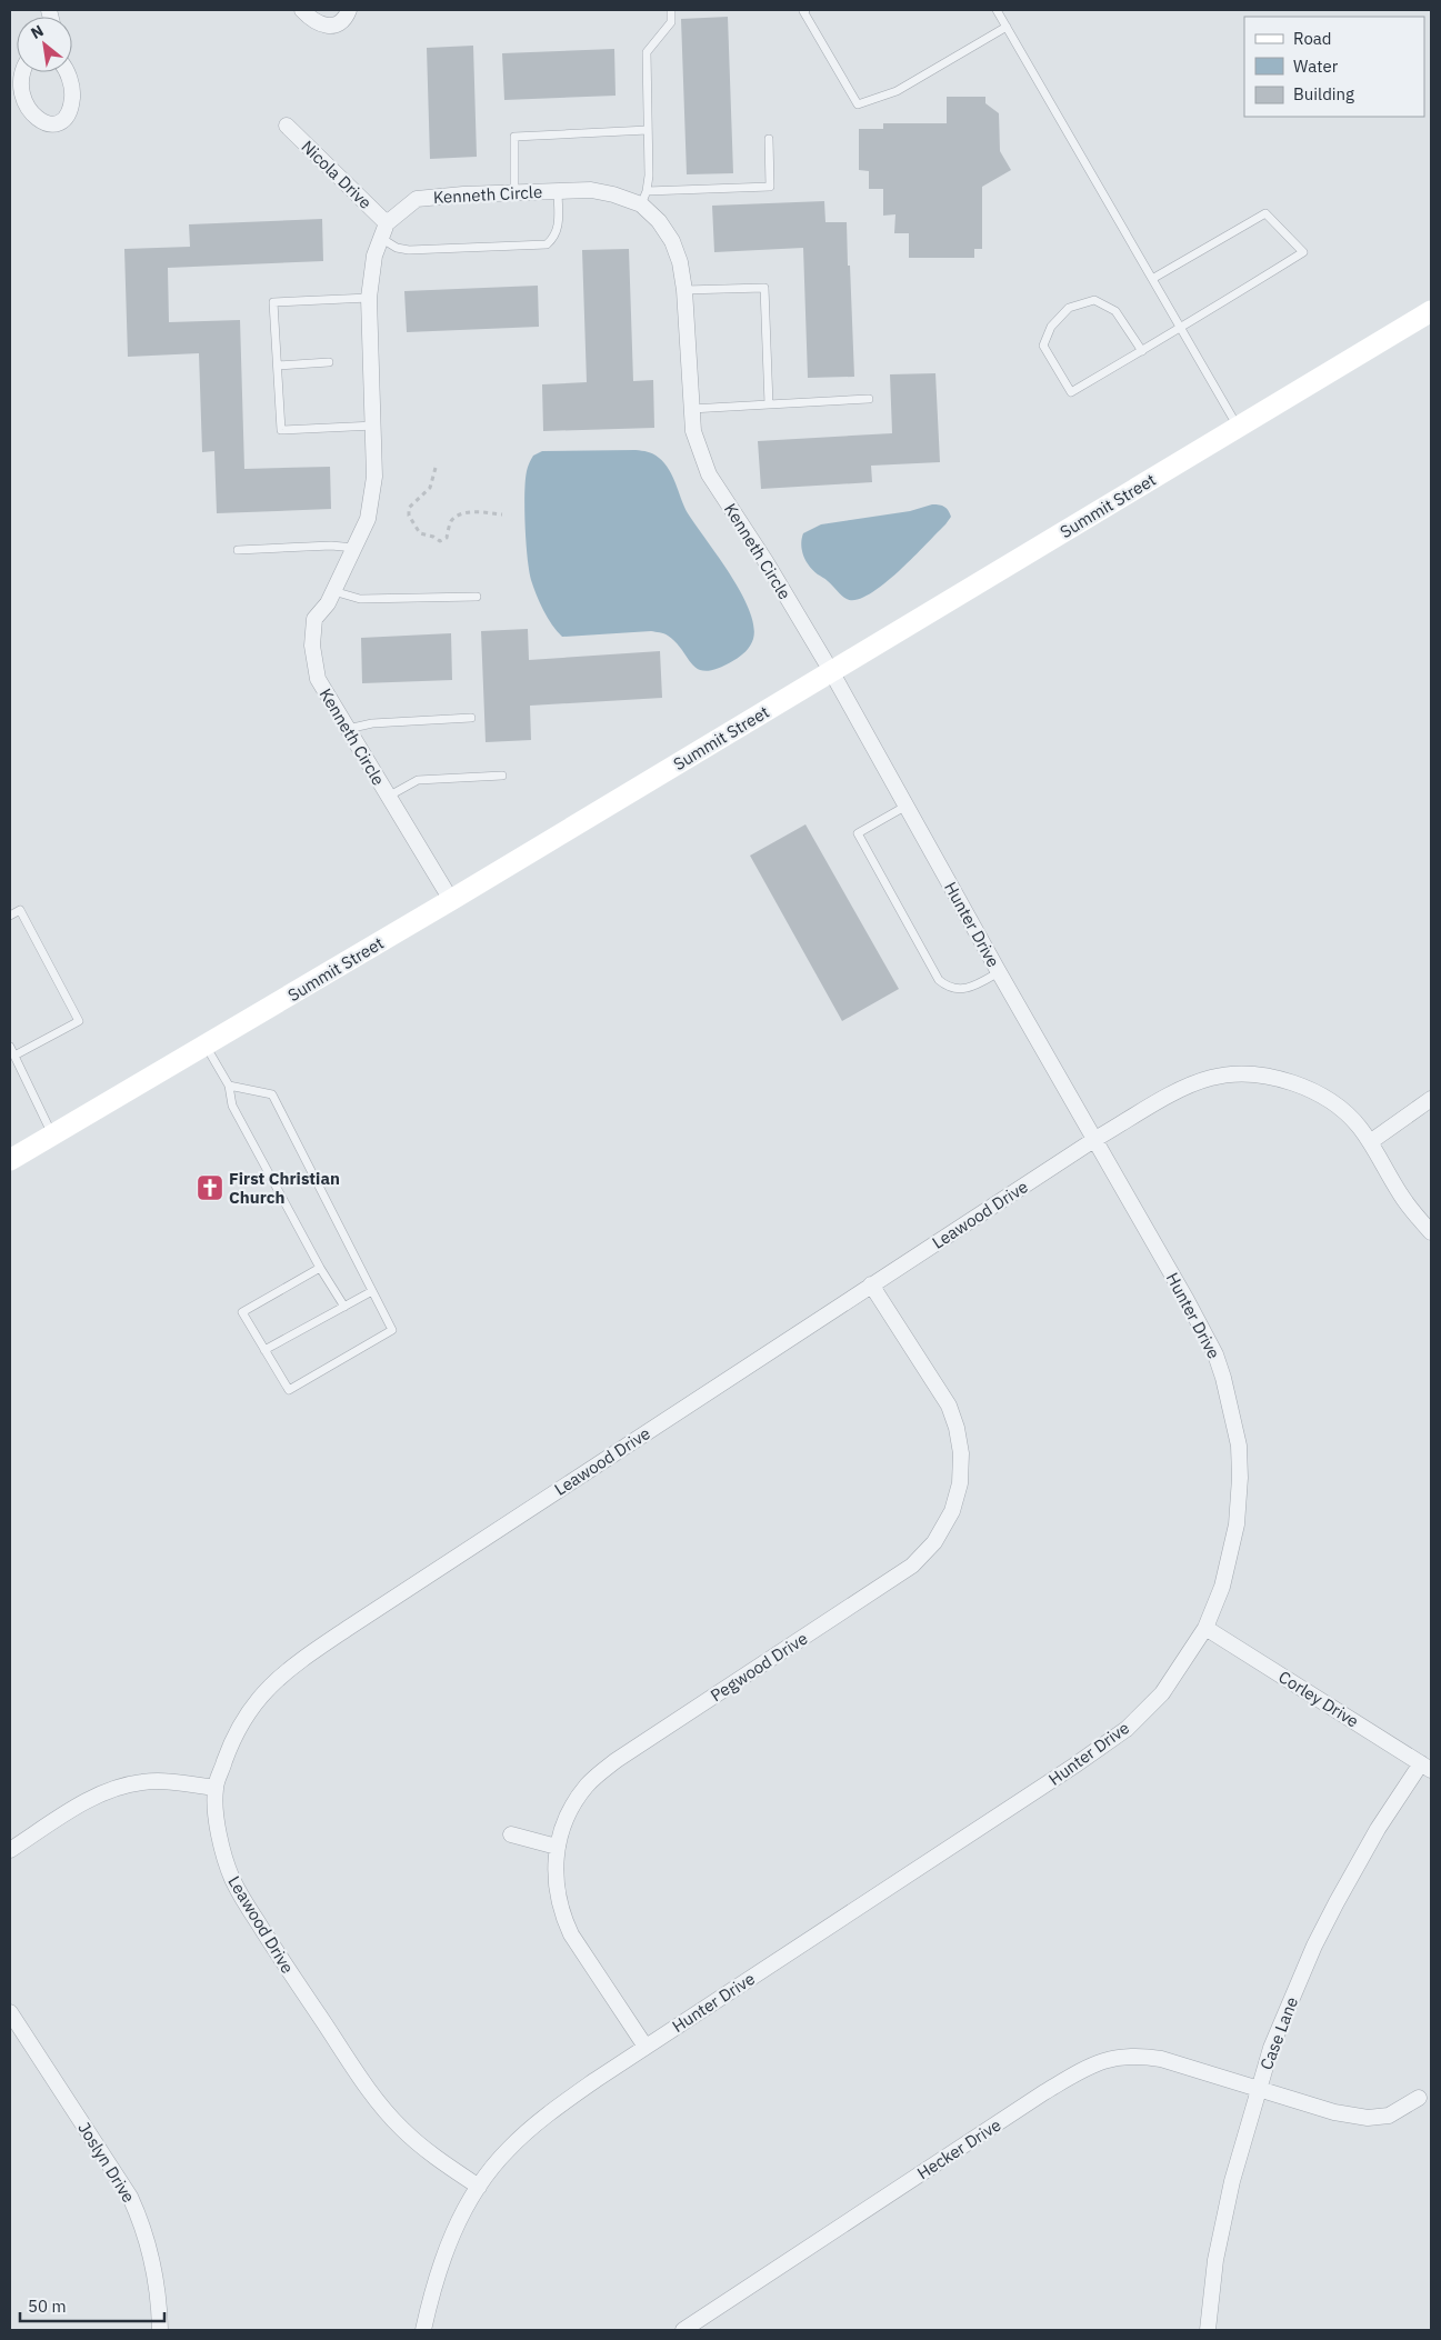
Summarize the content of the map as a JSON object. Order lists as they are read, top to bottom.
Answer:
{
  "streets": {
    "main road": ["Summit Street"],
    "street": [
      "Nicola Drive",
      "Kenneth Circle",
      "Hunter Drive",
      "Leawood Drive",
      "Pegwood Drive",
      "Corley Drive",
      "Case Lane",
      "Hecker Drive",
      "Joslyn Drive"
    ]
  },
  "crossings": [
    ["Nicola Drive", "Kenneth Circle"],
    ["Kenneth Circle", "Summit Street"],
    ["Kenneth Circle", "Hunter Drive"],
    ["Summit Street", "Hunter Drive"],
    ["Hunter Drive", "Leawood Drive"],
    ["Hunter Drive", "Pegwood Drive"],
    ["Hunter Drive", "Corley Drive"],
    ["Leawood Drive", "Pegwood Drive"],
    ["Corley Drive", "Case Lane"],
    ["Case Lane", "Hecker Drive"]
  ],
  "places": {
    "church": ["First Christian Church"]
  },
  "legend": ["Road", "Water", "Building"],
  "scale_bar": "50 m",
  "north": "top left"
}
